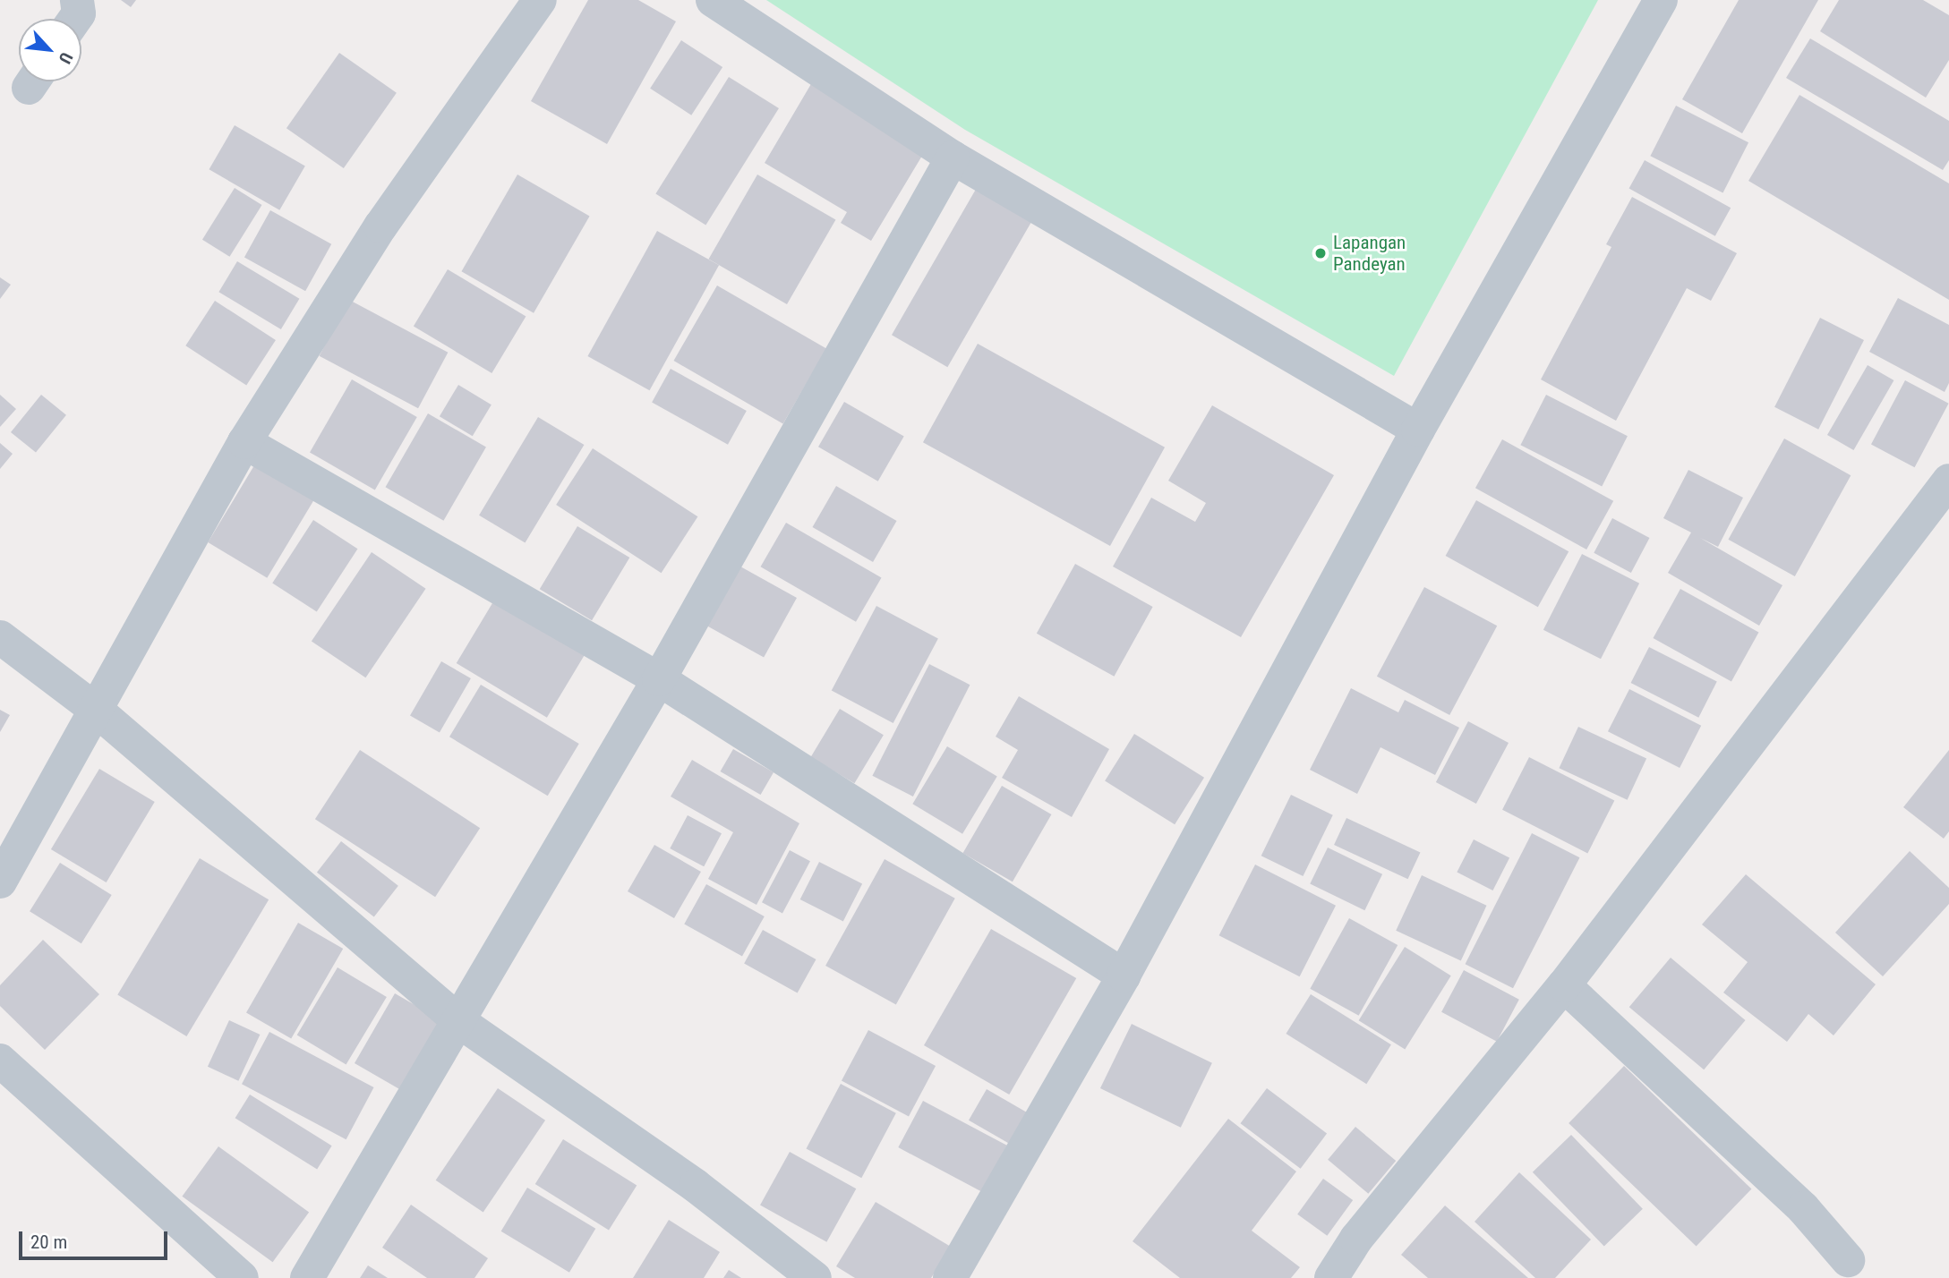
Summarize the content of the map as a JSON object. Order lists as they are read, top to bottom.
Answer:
{
  "places": ["Lapangan Pandeyan"],
  "scale_bar": "20 m",
  "north": "bottom right"
}
